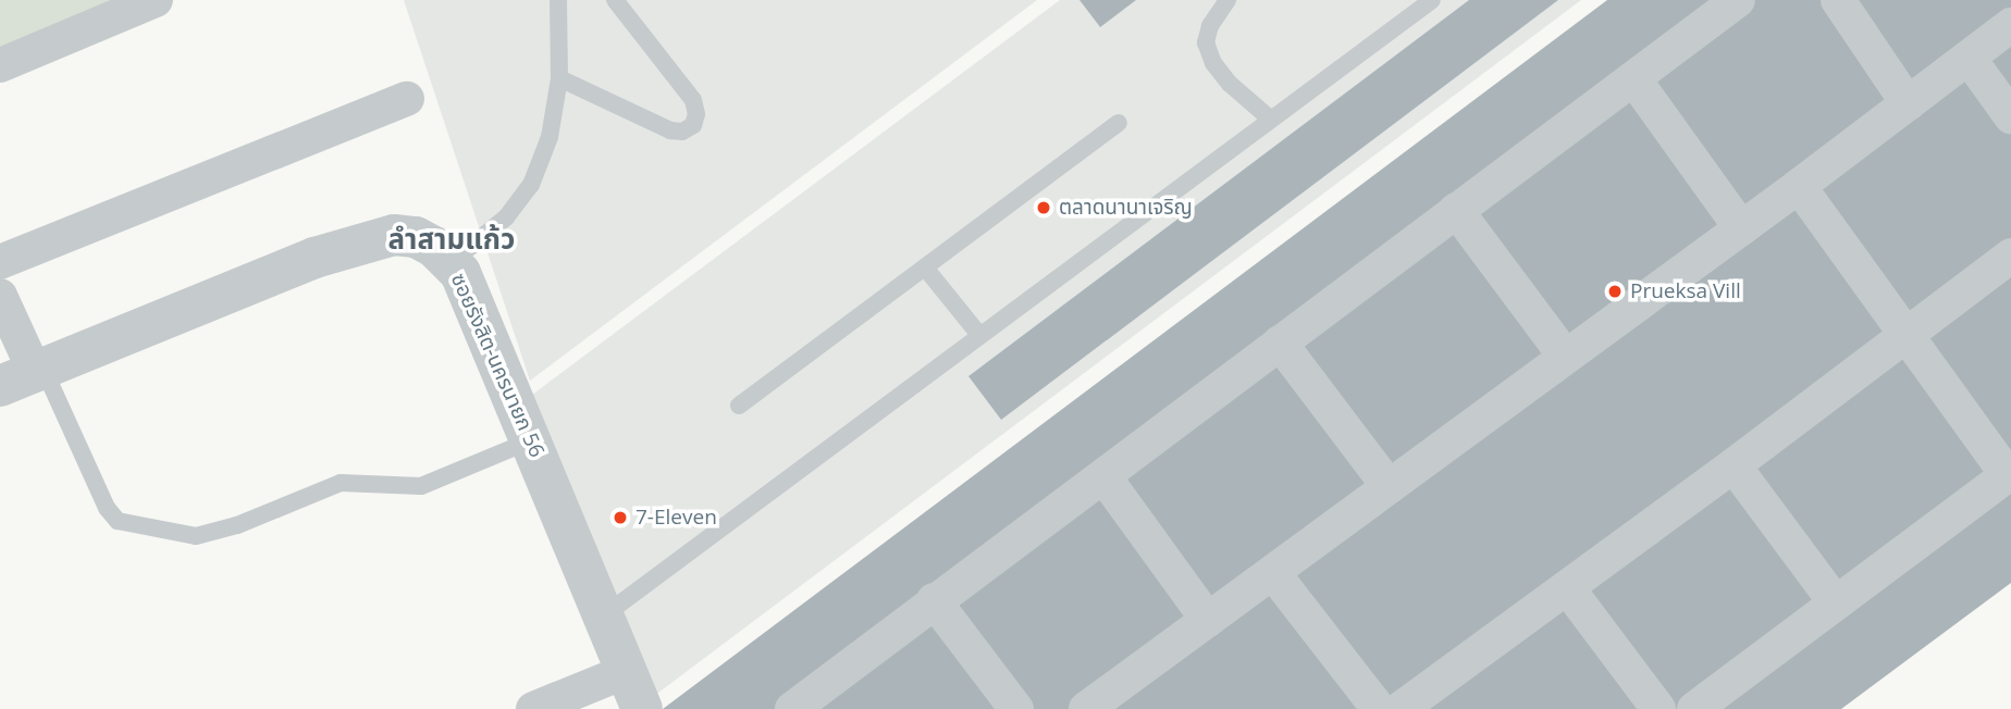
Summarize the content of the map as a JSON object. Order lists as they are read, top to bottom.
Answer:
{
  "streets": {
    "street": ["ซอยรังสิต-นครนายก 56"]
  },
  "districts": ["ลำสามแก้ว"],
  "places": ["ตลาดนานาเจริญ", "Prueksa Vill", "7-Eleven"]
}
